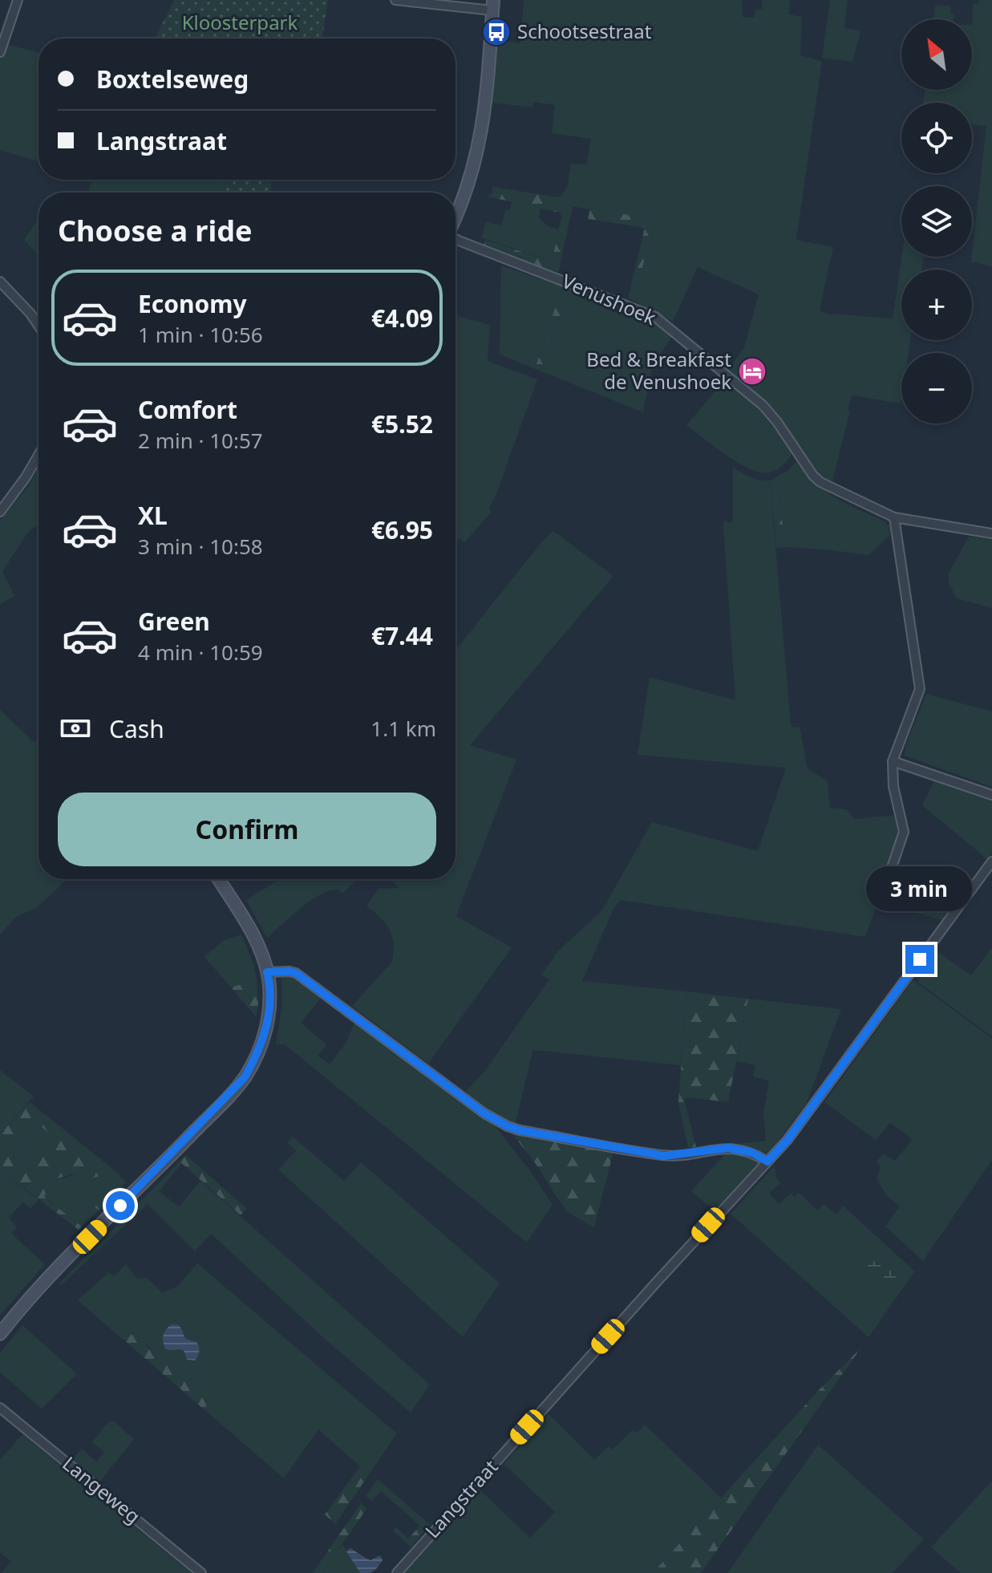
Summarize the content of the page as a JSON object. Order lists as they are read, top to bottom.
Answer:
{
  "streets": {
    "street": ["Venushoek", "Langeweg", "Langstraat"]
  },
  "parks": ["Kloosterpark"],
  "places": {
    "bus stop": ["Schootsestraat"],
    "hotel": ["Bed & Breakfast de Venushoek"]
  },
  "north": "top left",
  "page": {
    "map_buttons": ["+", "−"],
    "banner": ["Boxtelseweg", "Langstraat"],
    "heading": "Choose a ride",
    "list": [
      {
        "name": "Economy",
        "note": "1 min · 10:56",
        "value": "€4.09"
      },
      {
        "name": "Comfort",
        "note": "2 min · 10:57",
        "value": "€5.52"
      },
      {
        "name": "XL",
        "note": "3 min · 10:58",
        "value": "€6.95"
      },
      {
        "name": "Green",
        "note": "4 min · 10:59",
        "value": "€7.44"
      }
    ],
    "pay": ["Cash", "1.1 km"],
    "buttons": "Confirm",
    "bubble": "3 min"
  }
}
